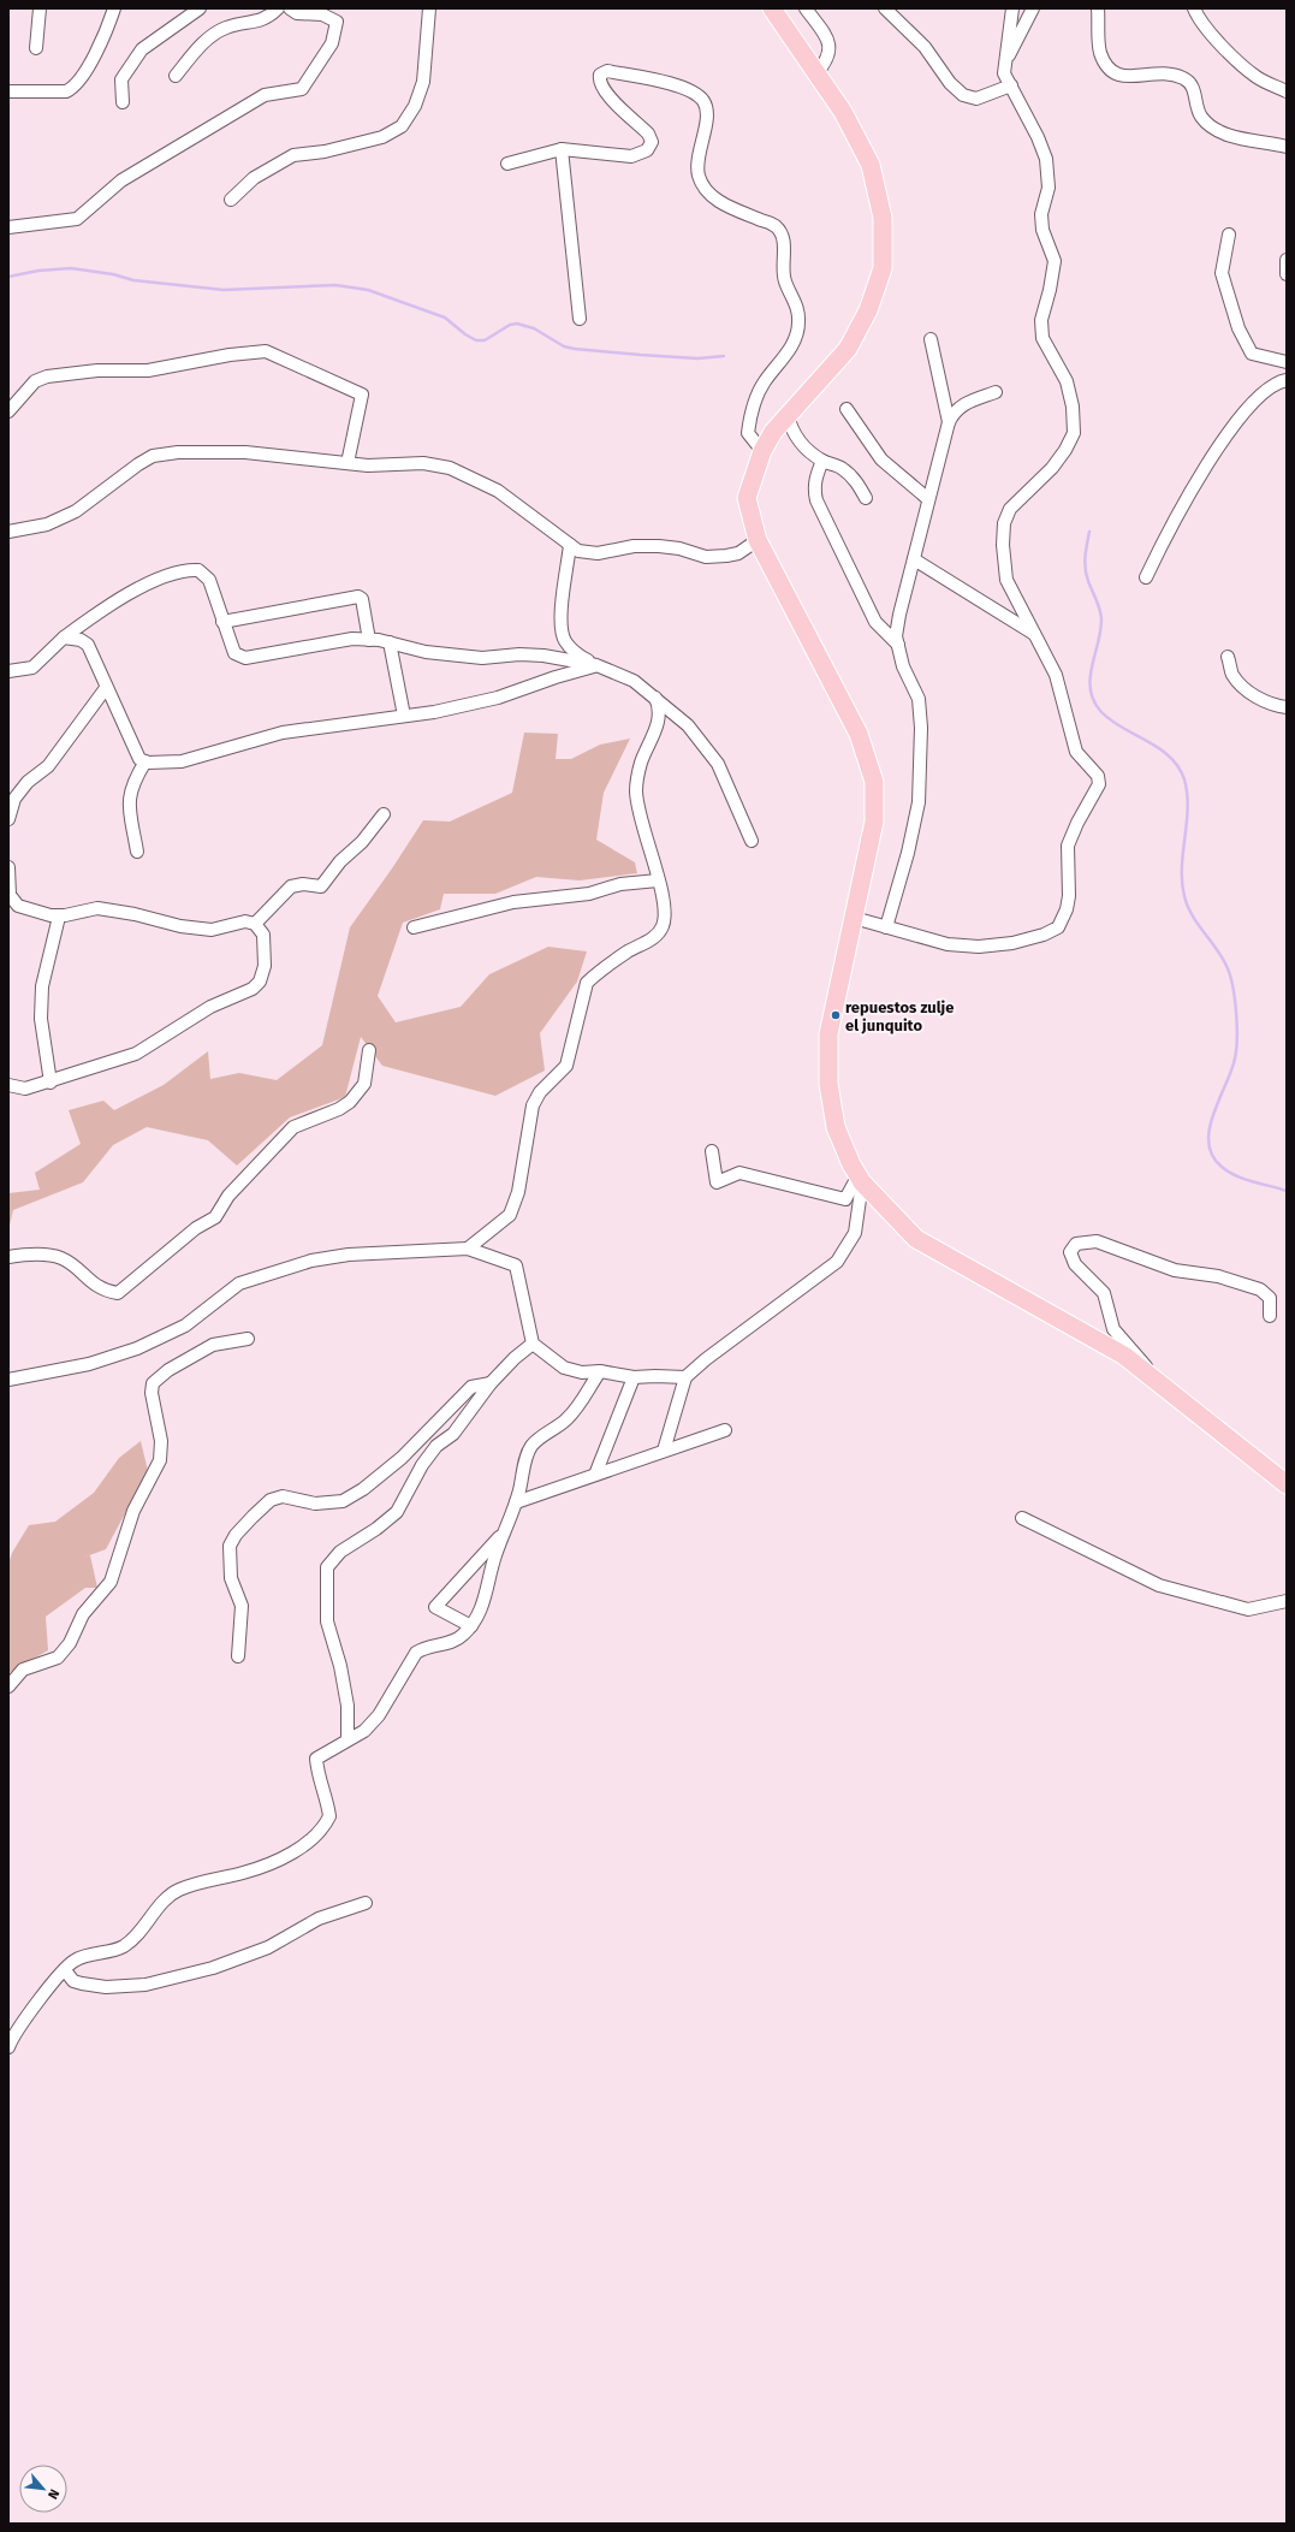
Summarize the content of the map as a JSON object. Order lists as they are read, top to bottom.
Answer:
{
  "places": ["repuestos zulje el junquito"],
  "north": "bottom right"
}
